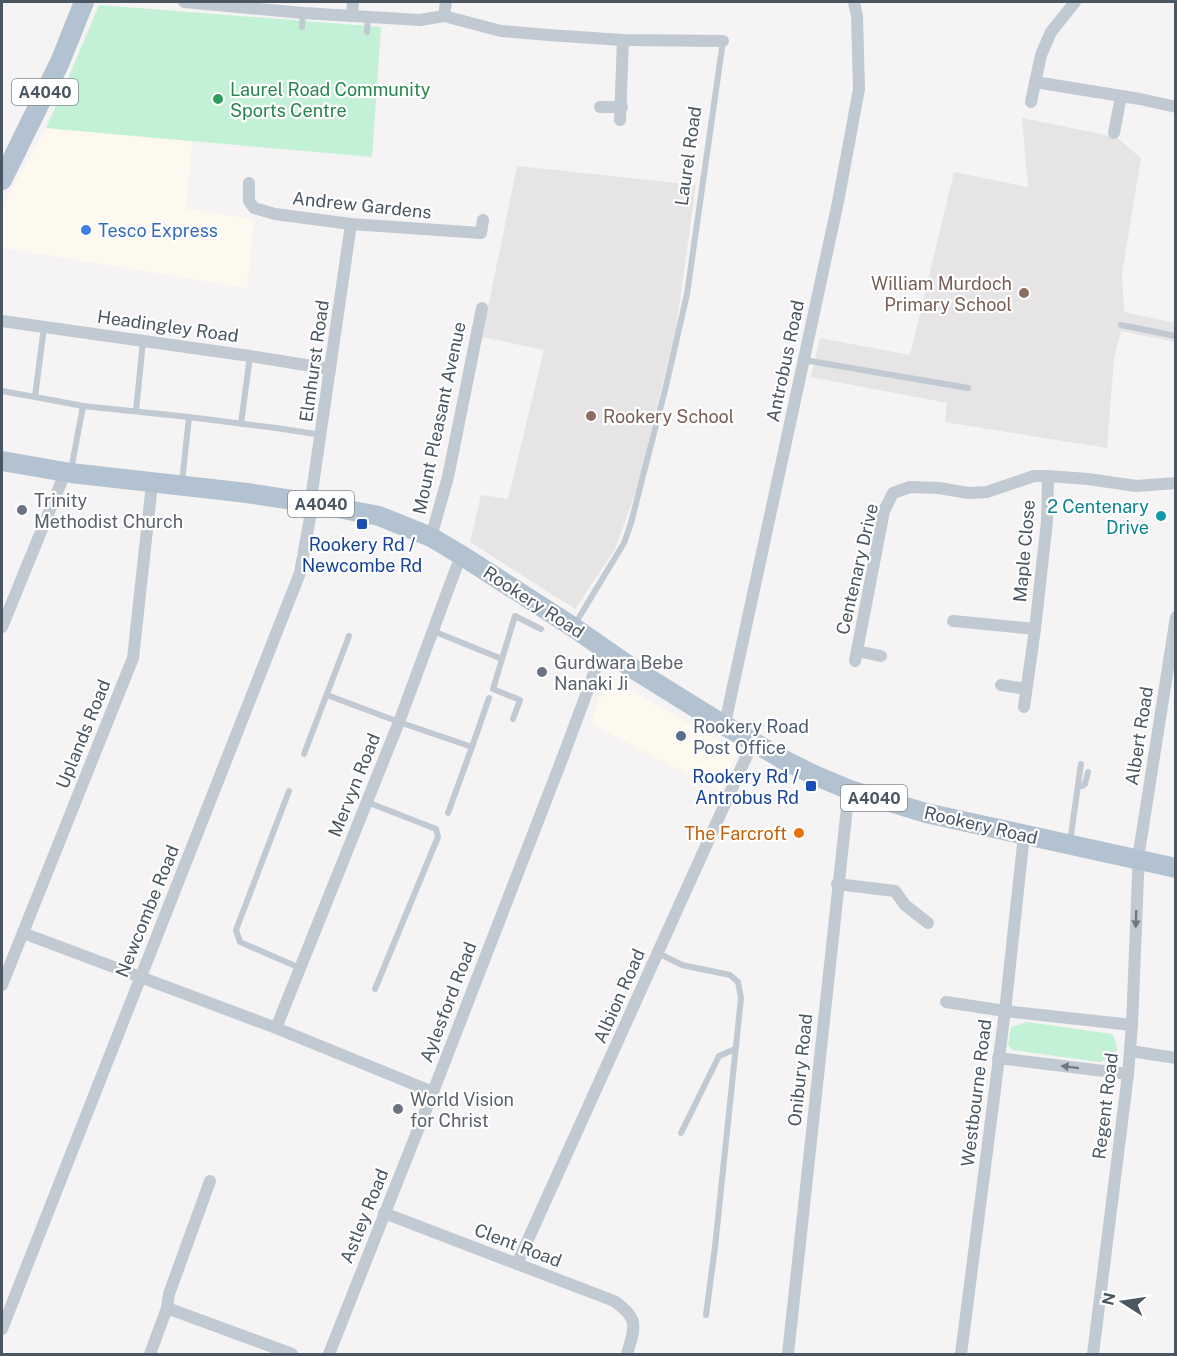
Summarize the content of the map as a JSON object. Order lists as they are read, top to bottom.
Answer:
{
  "streets": {
    "main road": ["A4040", "Rookery Road"],
    "street": [
      "Laurel Road",
      "Andrew Gardens",
      "Headingley Road",
      "Elmhurst Road",
      "Antrobus Road",
      "Mount Pleasant Avenue",
      "Maple Close",
      "Centenary Drive",
      "Uplands Road",
      "Albert Road",
      "Mervyn Road",
      "Newcombe Road",
      "Albion Road",
      "Aylesford Road",
      "Onibury Road",
      "Westbourne Road",
      "Regent Road",
      "Astley Road",
      "Clent Road"
    ]
  },
  "crossings": [
    ["Laurel Road", "Rookery Road"],
    ["Andrew Gardens", "Elmhurst Road"],
    ["Headingley Road", "Elmhurst Road"],
    ["Elmhurst Road", "Rookery Road"],
    ["Elmhurst Road", "Newcombe Road"],
    ["Antrobus Road", "Rookery Road"],
    ["Mount Pleasant Avenue", "Rookery Road"],
    ["Maple Close", "Centenary Drive"],
    ["Rookery Road", "Uplands Road"],
    ["Rookery Road", "Albert Road"],
    ["Rookery Road", "Mervyn Road"],
    ["Rookery Road", "Newcombe Road"],
    ["Rookery Road", "Albion Road"],
    ["Rookery Road", "Aylesford Road"],
    ["Rookery Road", "Onibury Road"],
    ["Rookery Road", "Westbourne Road"],
    ["Rookery Road", "Regent Road"],
    ["Uplands Road", "Aylesford Road"],
    ["Albert Road", "Regent Road"],
    ["Mervyn Road", "Aylesford Road"],
    ["Newcombe Road", "Aylesford Road"],
    ["Albion Road", "Clent Road"],
    ["Aylesford Road", "Astley Road"],
    ["Astley Road", "Clent Road"]
  ],
  "places": {
    "other": [
      "Laurel Road Community Sports Centre",
      "Tesco Express",
      "William Murdoch Primary School",
      "Rookery School",
      "Trinity Methodist Church",
      "2 Centenary Drive",
      "Gurdwara Bebe Nanaki Ji",
      "Rookery Road Post Office",
      "The Farcroft",
      "World Vision for Christ"
    ],
    "transit": ["Rookery Rd / Newcombe Rd", "Rookery Rd / Antrobus Rd"]
  },
  "north": "left"
}
